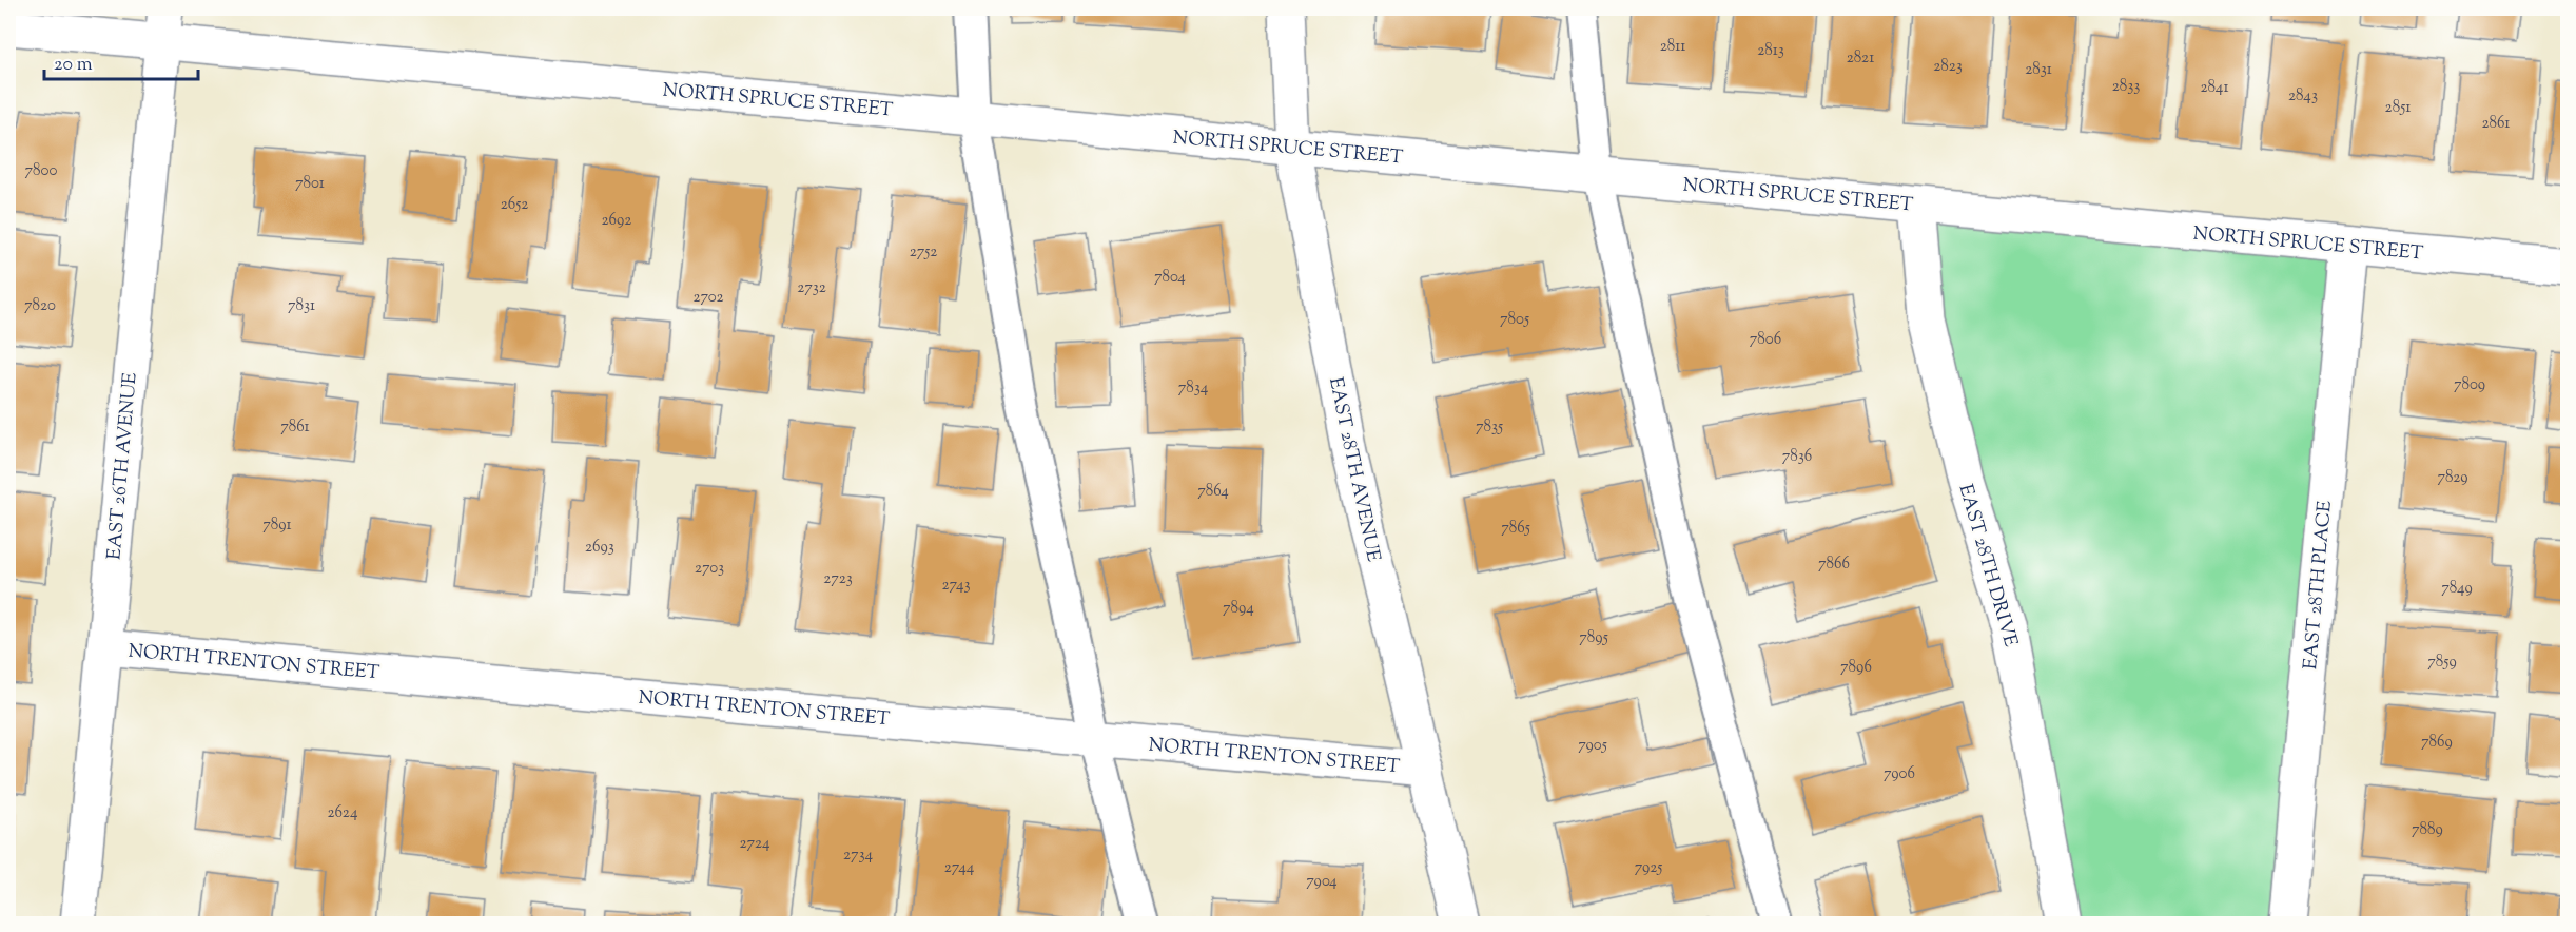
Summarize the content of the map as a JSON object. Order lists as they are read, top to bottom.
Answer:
{
  "streets": {
    "street": [
      "NORTH SPRUCE STREET",
      "EAST 26TH AVENUE",
      "EAST 28TH AVENUE",
      "EAST 28TH DRIVE",
      "EAST 28TH PLACE",
      "NORTH TRENTON STREET"
    ]
  },
  "crossings": [
    ["NORTH SPRUCE STREET", "EAST 26TH AVENUE"],
    ["NORTH SPRUCE STREET", "EAST 28TH AVENUE"],
    ["NORTH SPRUCE STREET", "EAST 28TH DRIVE"],
    ["NORTH SPRUCE STREET", "EAST 28TH PLACE"],
    ["EAST 26TH AVENUE", "NORTH TRENTON STREET"],
    ["EAST 28TH AVENUE", "NORTH TRENTON STREET"]
  ],
  "house_numbers": [
    "2811",
    "2813",
    "2821",
    "2823",
    "2831",
    "2833",
    "2841",
    "2843",
    "2851",
    "2861",
    "7800",
    "7801",
    "2652",
    "2692",
    "2752",
    "7804",
    "2732",
    "2702",
    "7820",
    "7831",
    "7805",
    "7806",
    "7809",
    "7834",
    "7861",
    "7835",
    "7836",
    "7829",
    "7864",
    "7891",
    "7865",
    "2693",
    "7866",
    "2703",
    "2723",
    "2743",
    "7849",
    "7894",
    "7895",
    "7859",
    "7896",
    "7869",
    "7905",
    "7906",
    "2624",
    "7889",
    "2724",
    "2734",
    "2744",
    "7925",
    "7904"
  ],
  "scale_bar": "20 m"
}
